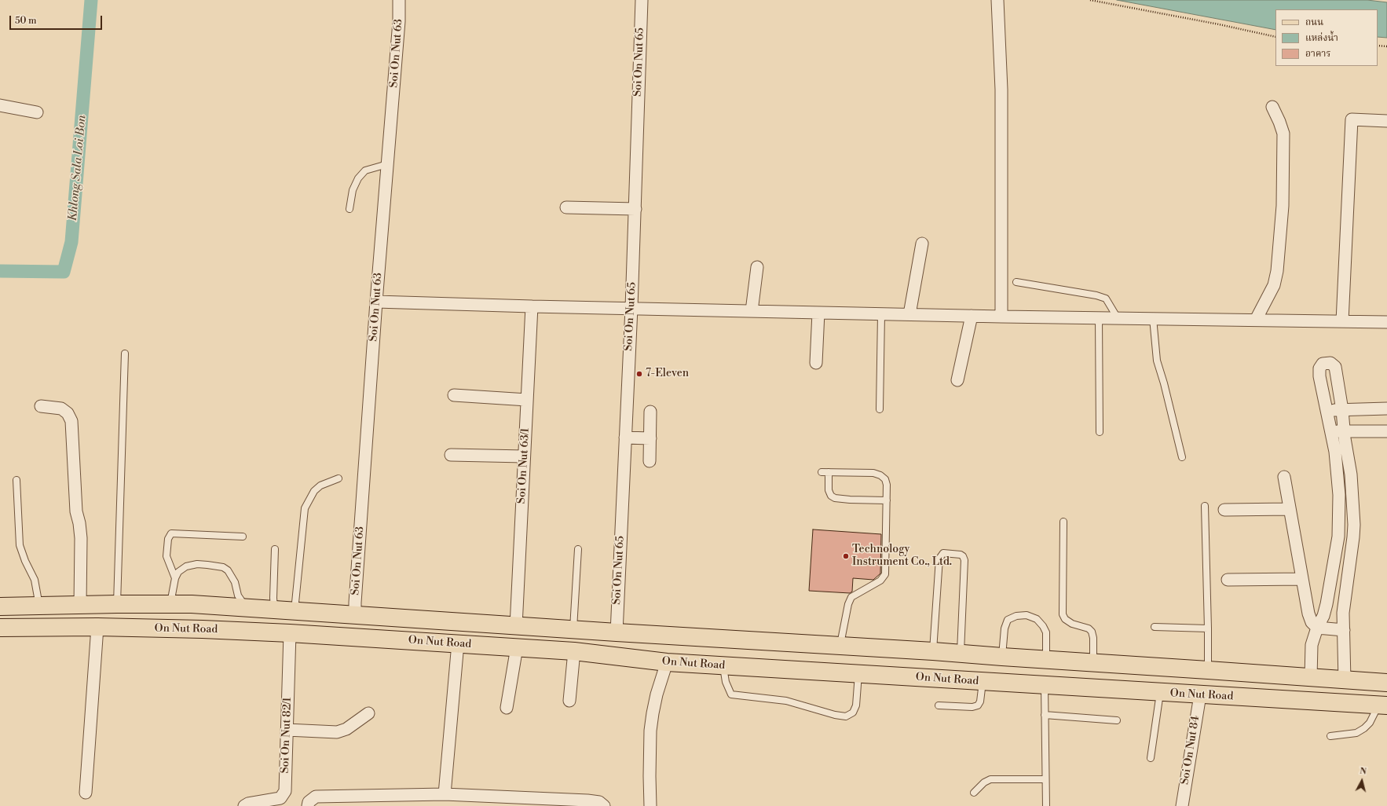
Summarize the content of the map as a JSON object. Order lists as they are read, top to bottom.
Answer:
{
  "streets": {
    "main road": ["On Nut Road"],
    "street": [
      "Soi On Nut 63",
      "Soi On Nut 65",
      "Soi On Nut 63/1",
      "Soi On Nut 82/1",
      "Soi On Nut 84"
    ]
  },
  "crossings": [
    ["Soi On Nut 63", "On Nut Road"],
    ["Soi On Nut 65", "On Nut Road"],
    ["Soi On Nut 63/1", "On Nut Road"],
    ["On Nut Road", "Soi On Nut 82/1"],
    ["On Nut Road", "Soi On Nut 84"]
  ],
  "water": ["Khlong Sala Loi Bon"],
  "places": ["7-Eleven", "Technology Instrument Co., Ltd."],
  "legend": ["ถนน", "แหล่งน้ำ", "อาคาร"],
  "scale_bar": "50 m",
  "north": "top"
}
